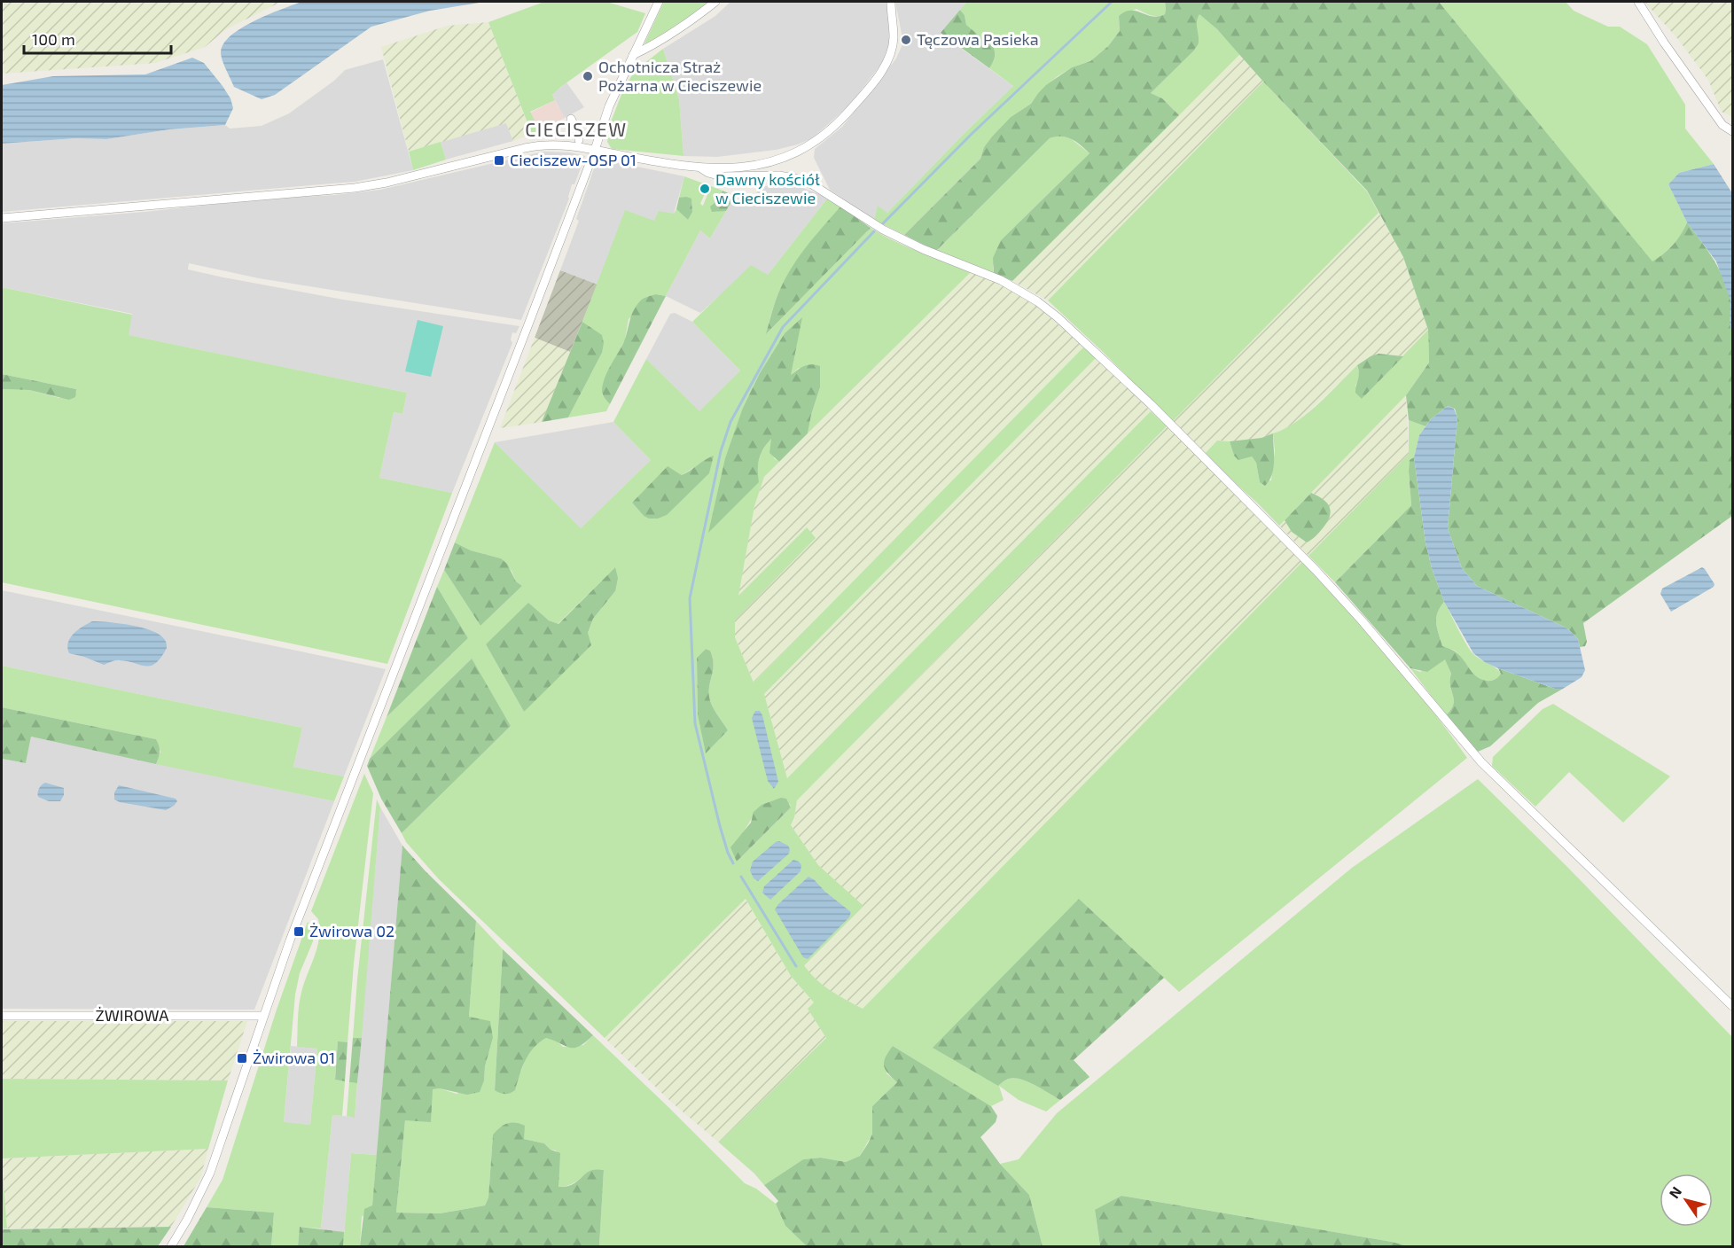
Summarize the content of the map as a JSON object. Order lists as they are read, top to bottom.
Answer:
{
  "streets": {
    "street": ["ŻWIROWA"]
  },
  "districts": ["CIECISZEW"],
  "places": {
    "other": ["Tęczowa Pasieka", "Ochotnicza Straż Pożarna w Cieciszewie", "Dawny kościół w Cieciszewie"],
    "transit": ["Cieciszew-OSP 01", "Żwirowa 02", "Żwirowa 01"]
  },
  "scale_bar": "100 m",
  "north": "top left"
}
